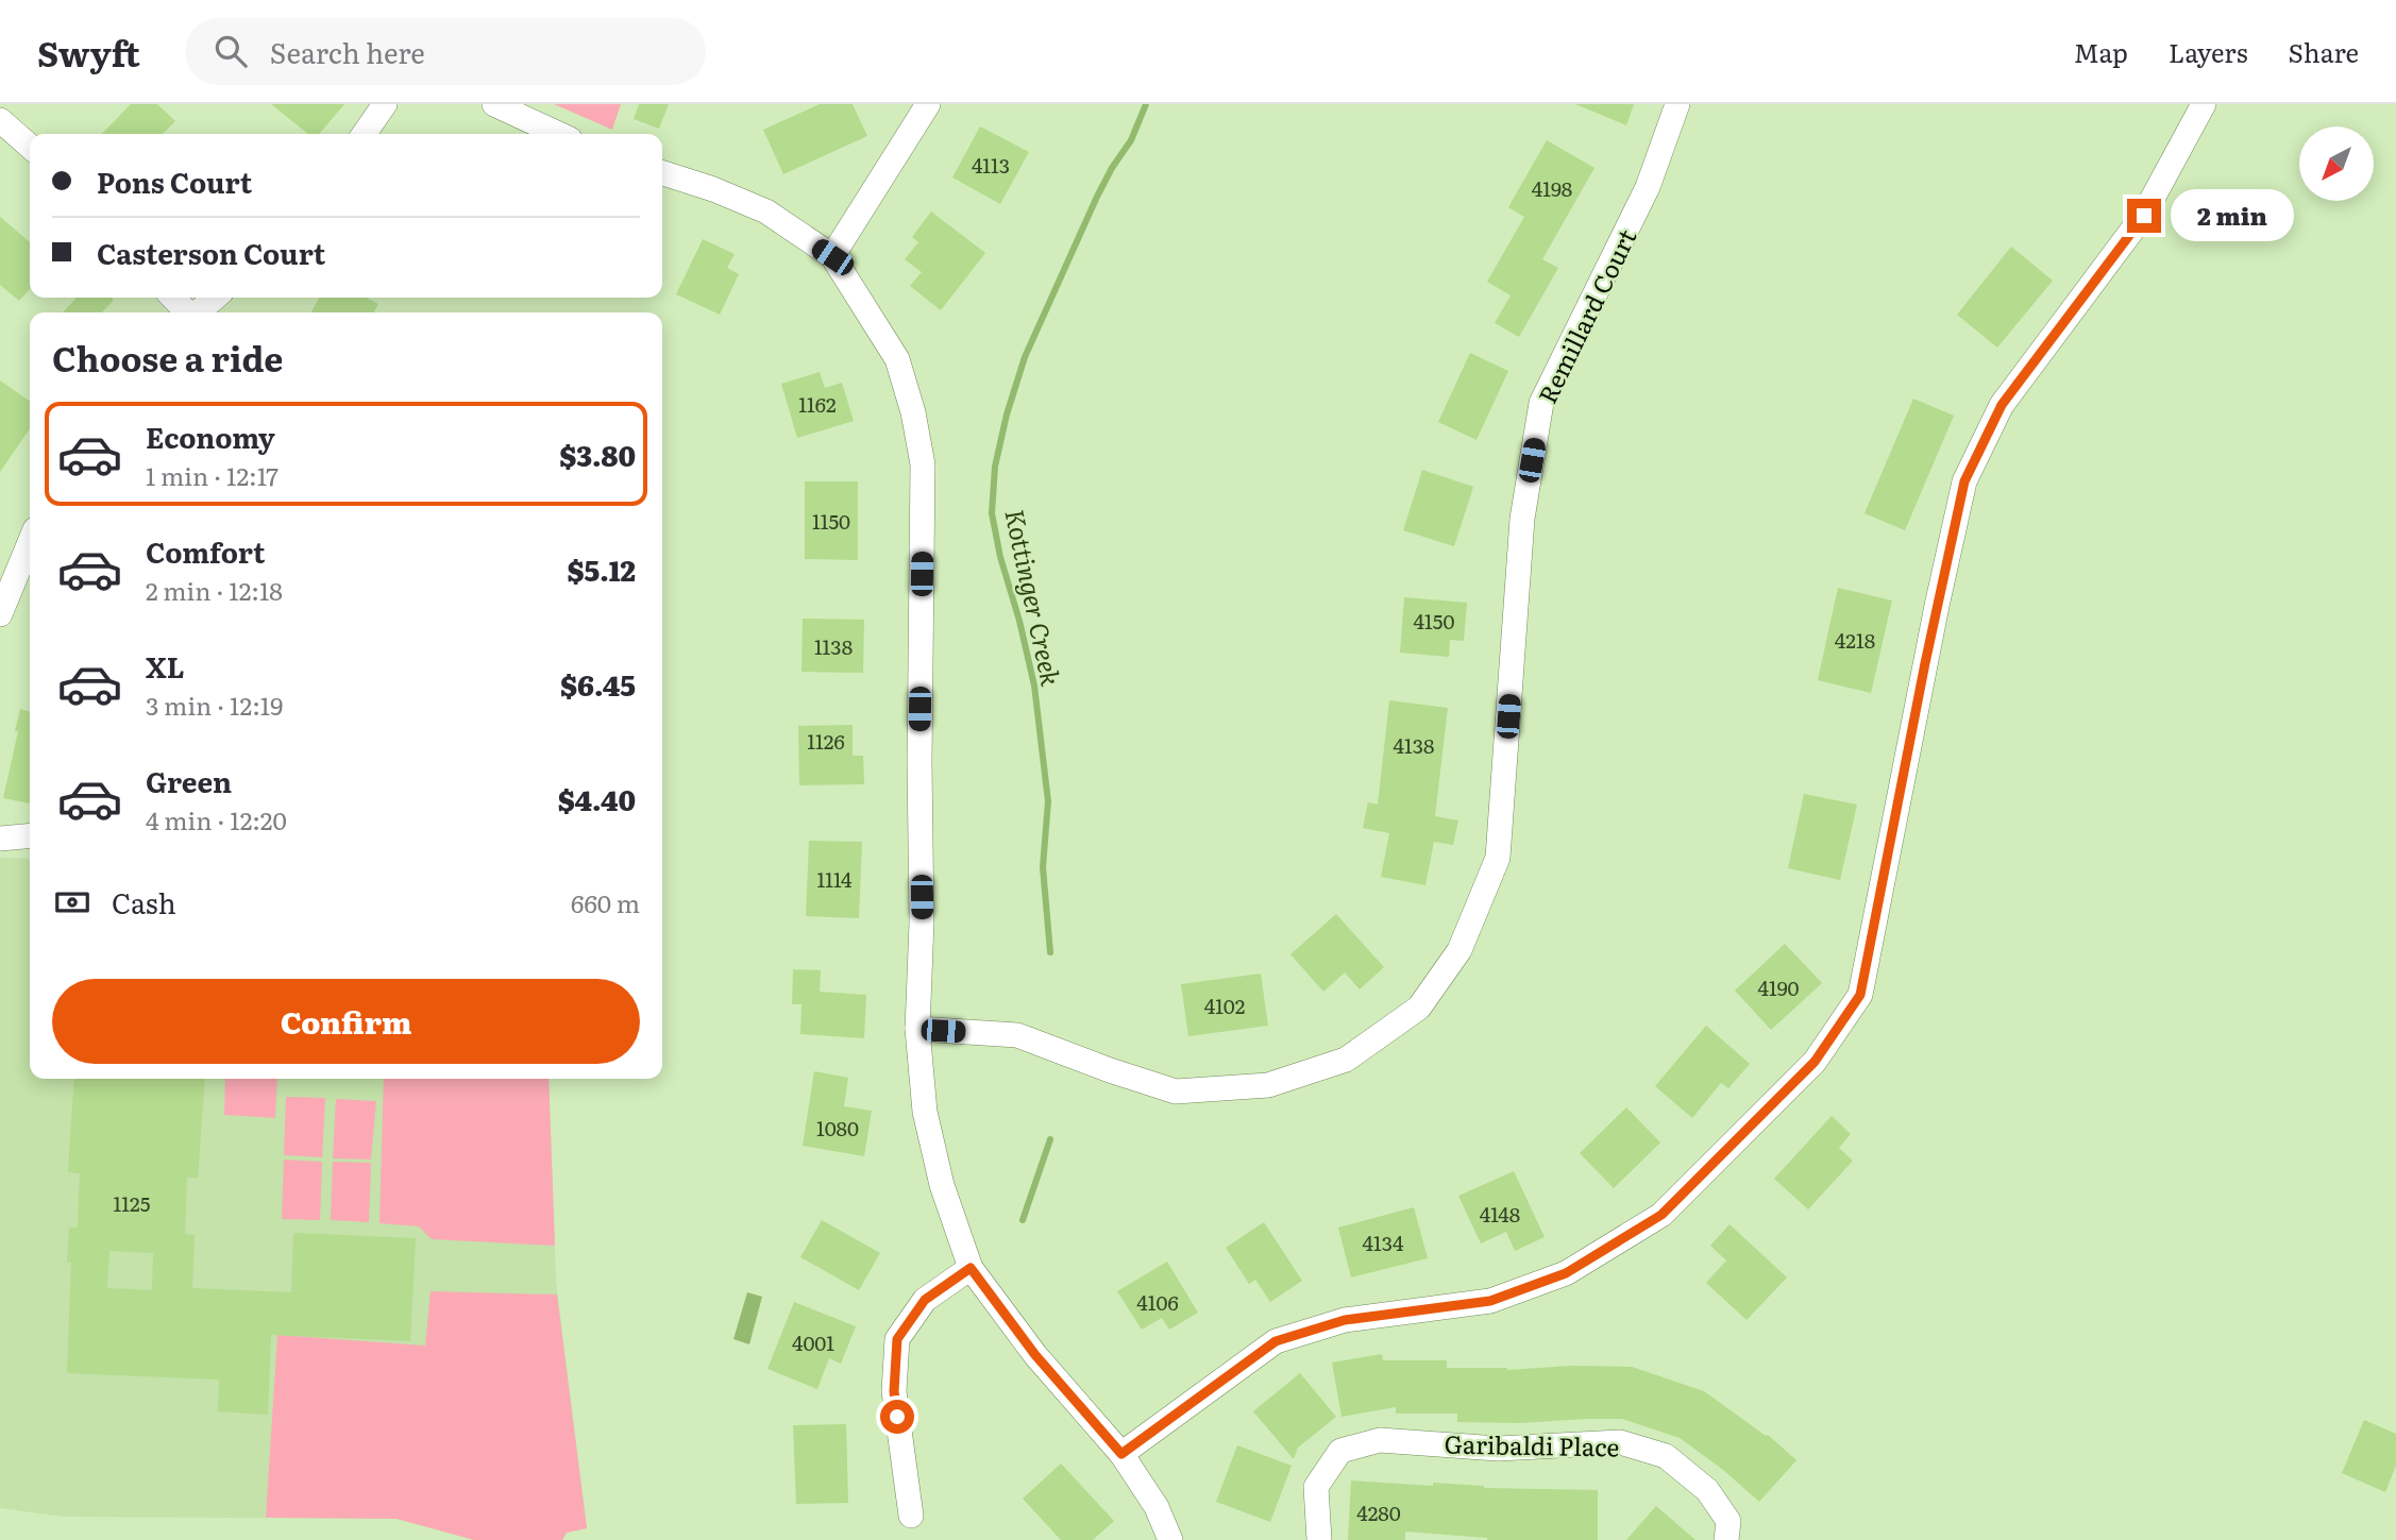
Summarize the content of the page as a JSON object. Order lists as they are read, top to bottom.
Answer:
{
  "streets": {
    "street": ["Remillard Court", "Garibaldi Place"]
  },
  "water": ["Kottinger Creek"],
  "house_numbers": [
    "4113",
    "4198",
    "1162",
    "1150",
    "4150",
    "4218",
    "1138",
    "1126",
    "4138",
    "1114",
    "4190",
    "4102",
    "1080",
    "1125",
    "4148",
    "4134",
    "4106",
    "4001",
    "4280"
  ],
  "north": "bottom left",
  "page": {
    "header": "Swyft",
    "search": "Search here",
    "nav": ["Map", "Layers", "Share"],
    "banner": ["Pons Court", "Casterson Court"],
    "bubble": "2 min",
    "heading": "Choose a ride",
    "list": [
      {
        "name": "Economy",
        "note": "1 min · 12:17",
        "value": "$3.80"
      },
      {
        "name": "Comfort",
        "note": "2 min · 12:18",
        "value": "$5.12"
      },
      {
        "name": "XL",
        "note": "3 min · 12:19",
        "value": "$6.45"
      },
      {
        "name": "Green",
        "note": "4 min · 12:20",
        "value": "$4.40"
      }
    ],
    "pay": ["Cash", "660 m"],
    "buttons": "Confirm"
  }
}
